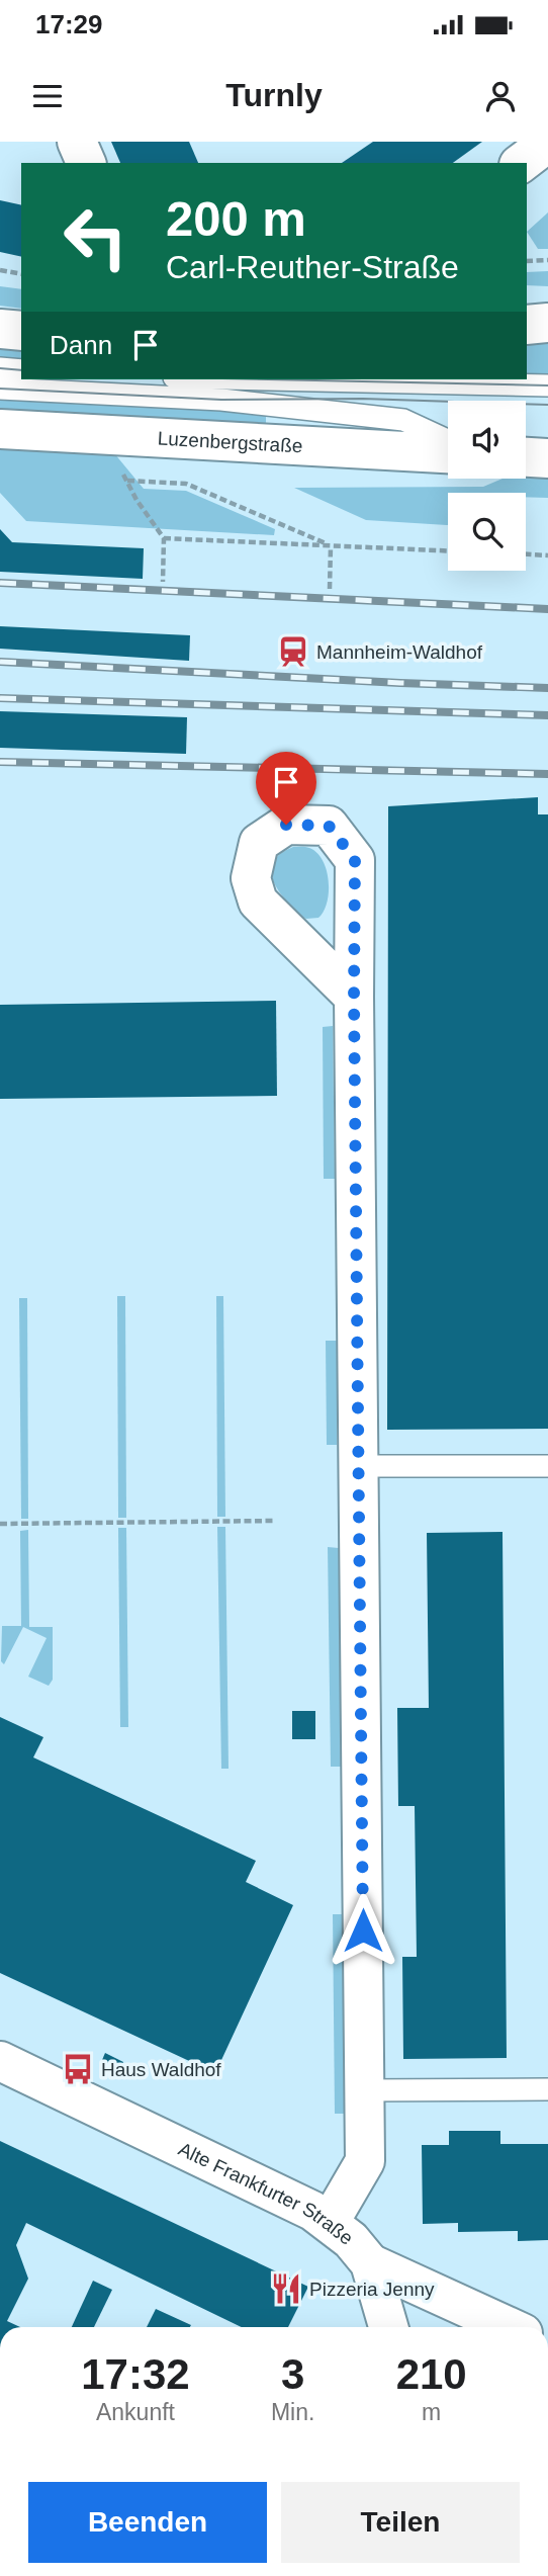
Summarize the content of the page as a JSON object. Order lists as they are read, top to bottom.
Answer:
{
  "streets": {
    "street": ["Luzenbergstraße", "Alte Frankfurter Straße"]
  },
  "places": {
    "station": ["Mannheim-Waldhof"],
    "bus stop": ["Haus Waldhof"],
    "restaurant": ["Pizzeria Jenny"]
  },
  "page": {
    "status": "17:29",
    "header": "Turnly",
    "turn": ["200 m", "Carl-Reuther-Straße"],
    "then": "Dann",
    "eta": [
      "17:32",
      "Ankunft",
      "3",
      "Min.",
      "210",
      "m"
    ],
    "buttons": ["Beenden", "Teilen"]
  }
}
